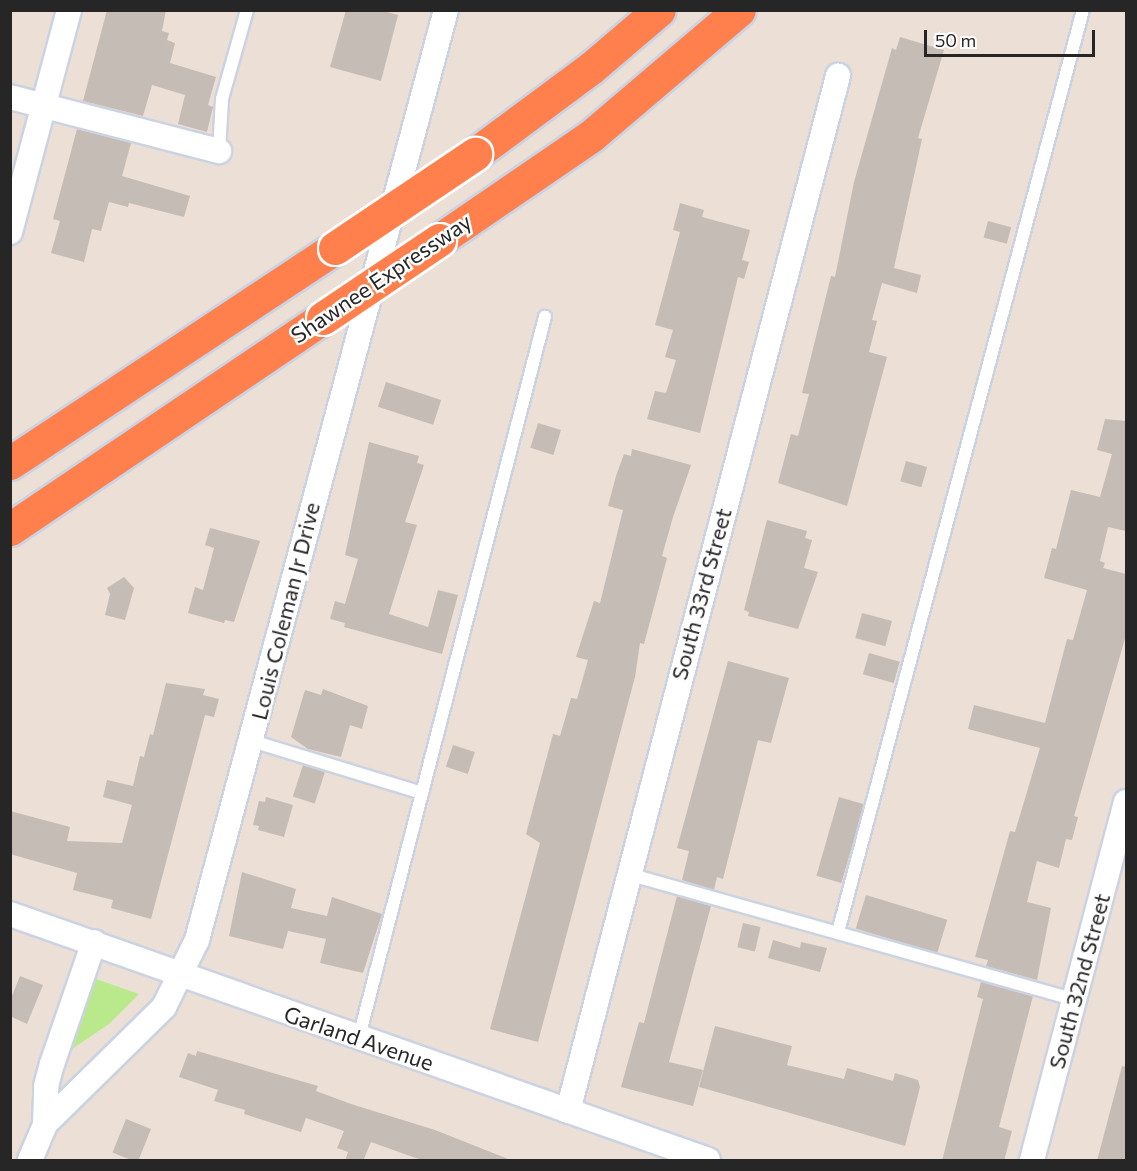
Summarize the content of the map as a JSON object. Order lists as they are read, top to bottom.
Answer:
{
  "streets": {
    "highway": ["Shawnee Expressway"],
    "street": [
      "South 33rd Street",
      "Louis Coleman Jr Drive",
      "South 32nd Street",
      "Garland Avenue"
    ]
  },
  "crossings": [
    ["South 33rd Street", "Garland Avenue"],
    ["Louis Coleman Jr Drive", "Garland Avenue"]
  ],
  "scale_bar": "50 m"
}
